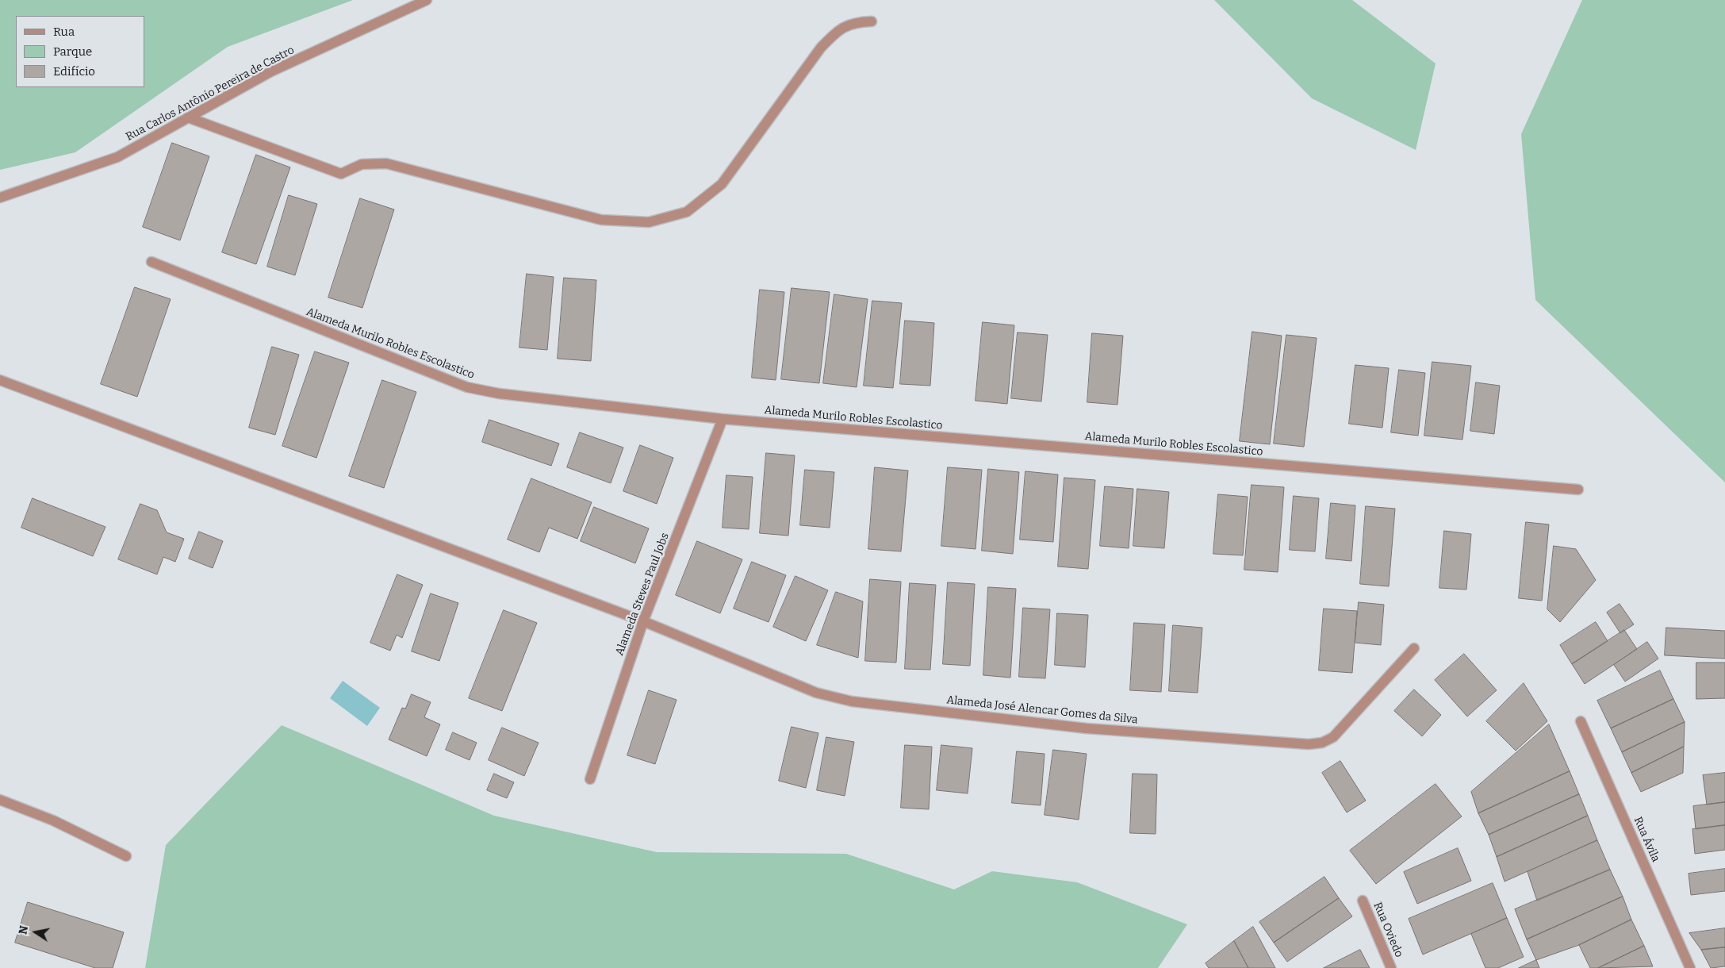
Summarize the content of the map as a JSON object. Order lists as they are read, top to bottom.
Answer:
{
  "streets": {
    "street": [
      "Rua Carlos Antônio Pereira de Castro",
      "Alameda Murilo Robles Escolastico",
      "Alameda Steves Paul Jobs",
      "Alameda José Alencar Gomes da Silva",
      "Rua Ávila",
      "Rua Oviedo"
    ]
  },
  "crossings": [
    ["Alameda Murilo Robles Escolastico", "Alameda Steves Paul Jobs"],
    ["Alameda Steves Paul Jobs", "Alameda José Alencar Gomes da Silva"]
  ],
  "legend": ["Rua", "Parque", "Edifício"],
  "north": "left"
}
